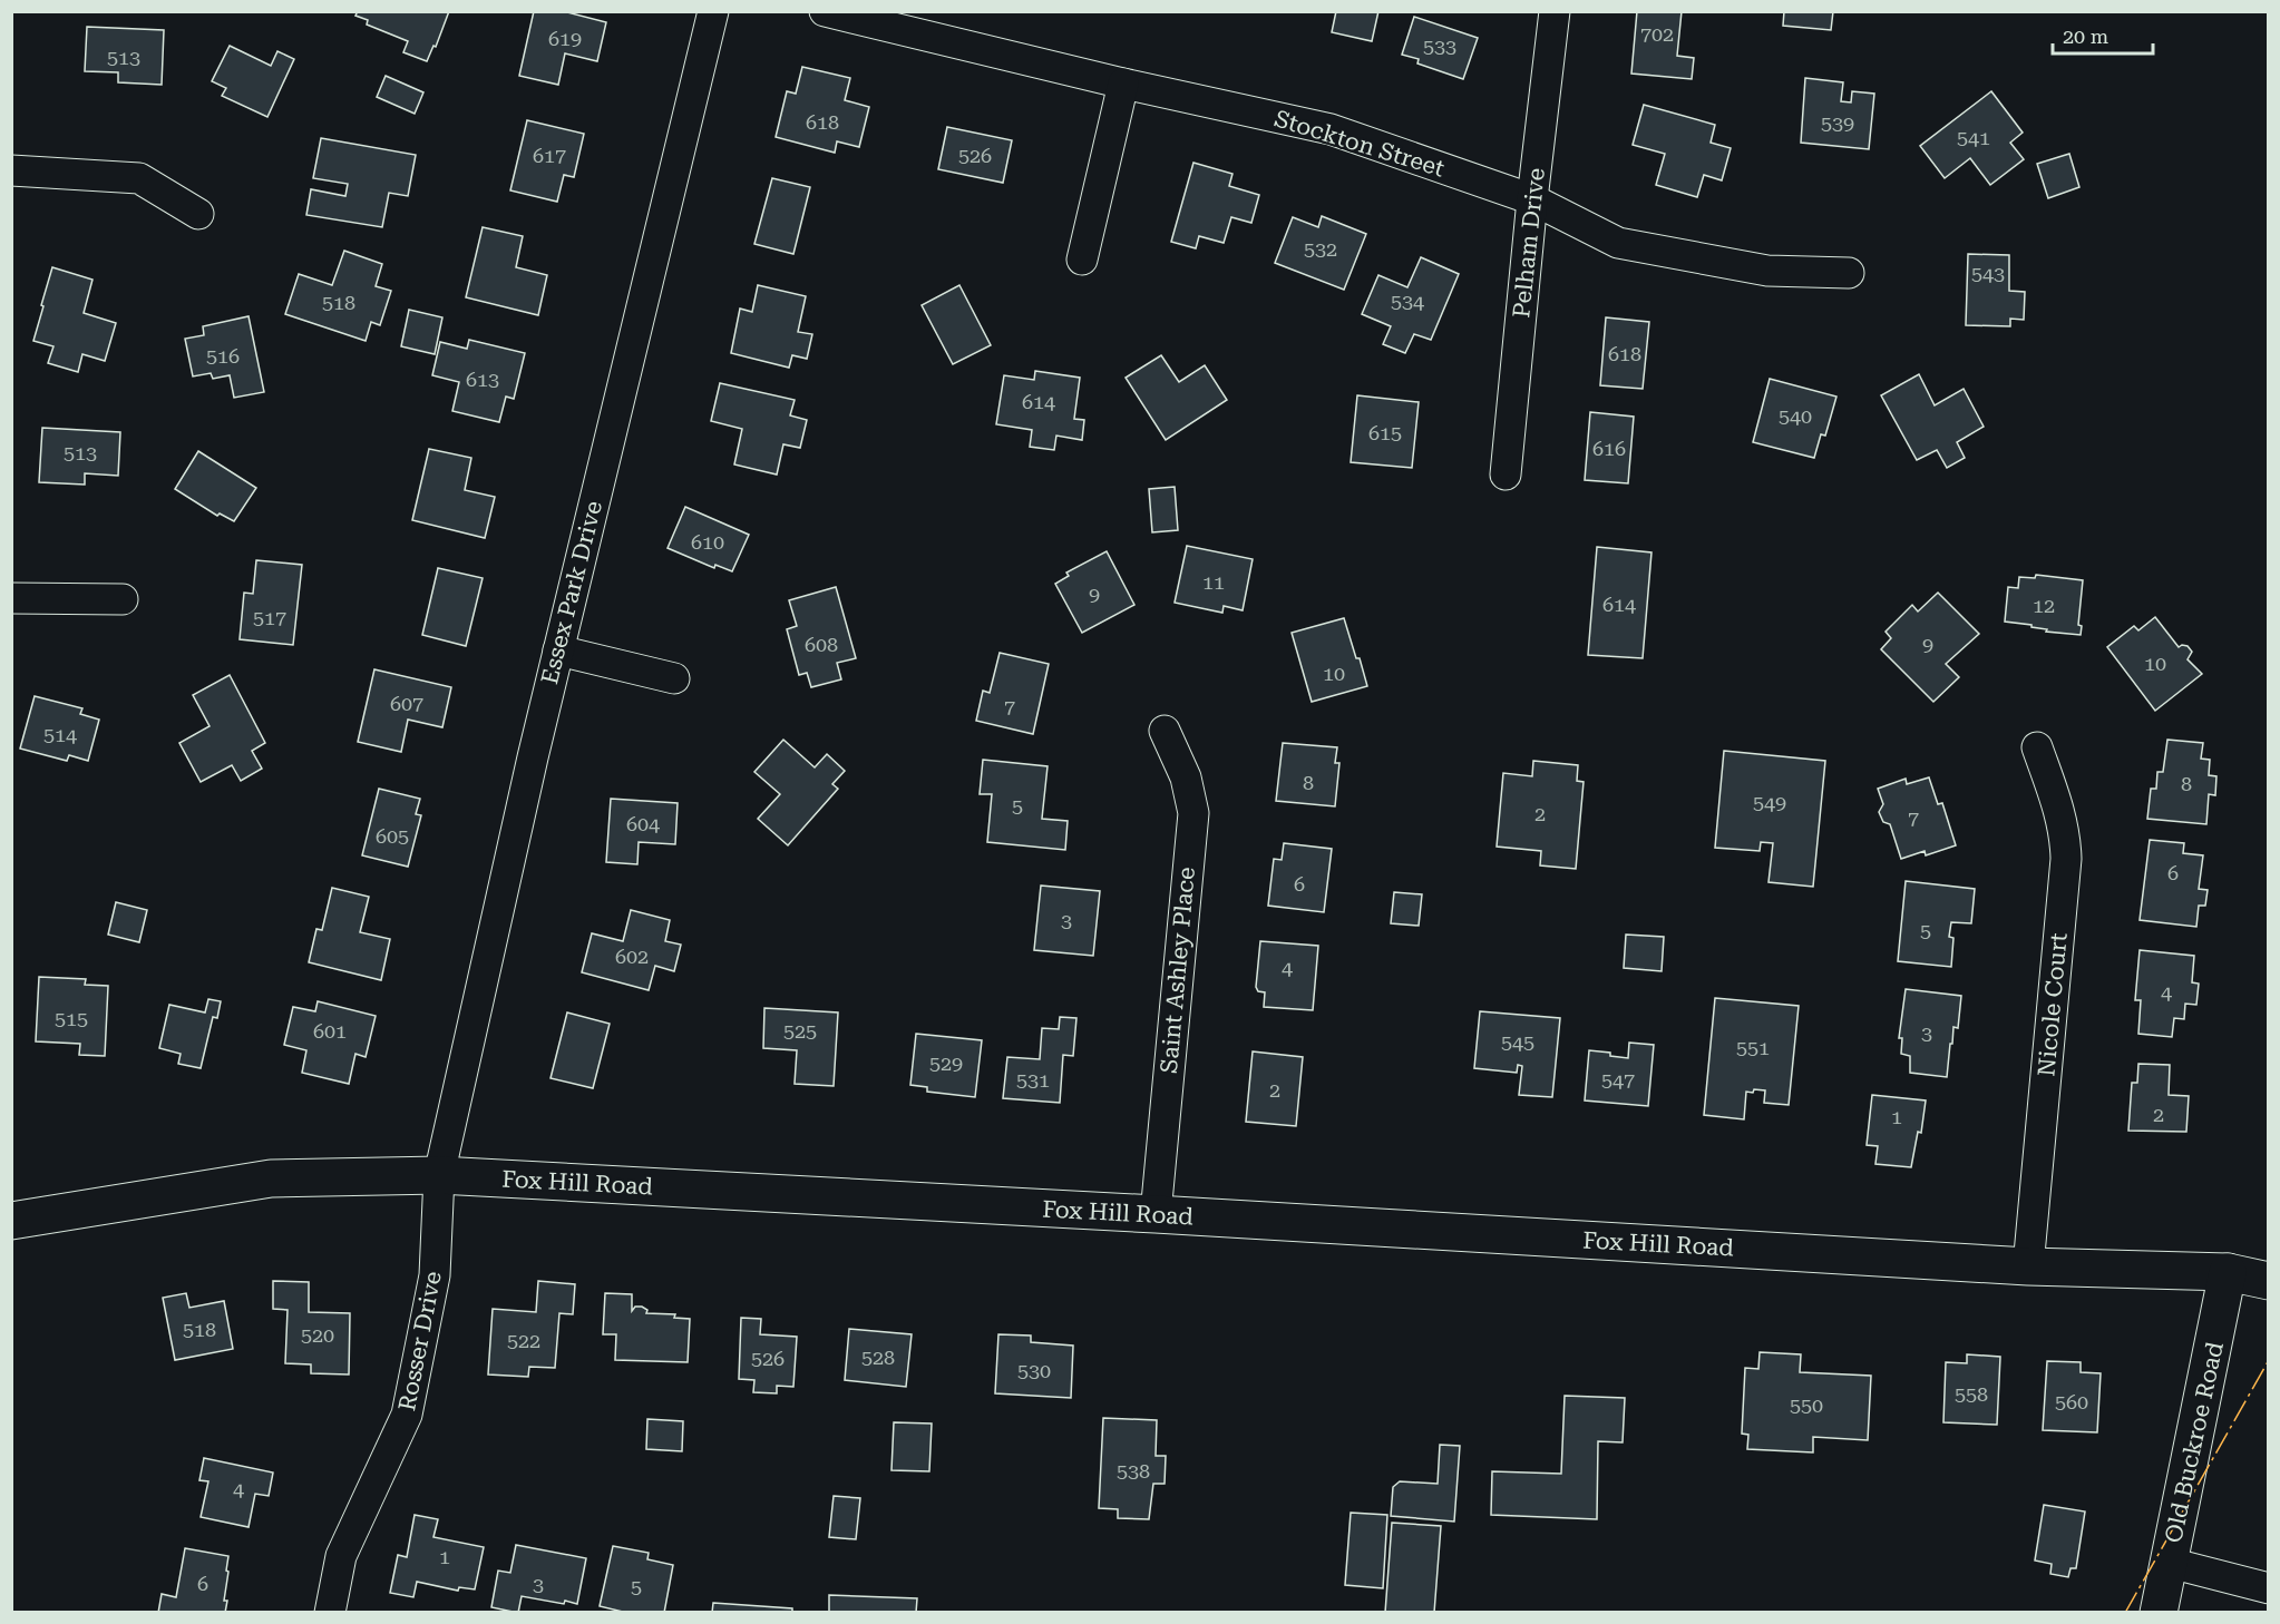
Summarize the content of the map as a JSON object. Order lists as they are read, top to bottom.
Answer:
{
  "streets": {
    "main road": ["Fox Hill Road", "Old Buckroe Road"],
    "street": [
      "Stockton Street",
      "Pelham Drive",
      "Essex Park Drive",
      "Saint Ashley Place",
      "Nicole Court",
      "Rosser Drive"
    ]
  },
  "crossings": [
    ["Stockton Street", "Pelham Drive"],
    ["Essex Park Drive", "Fox Hill Road"],
    ["Essex Park Drive", "Rosser Drive"],
    ["Saint Ashley Place", "Fox Hill Road"],
    ["Nicole Court", "Fox Hill Road"],
    ["Fox Hill Road", "Rosser Drive"],
    ["Fox Hill Road", "Old Buckroe Road"]
  ],
  "house_numbers": [
    "702",
    "619",
    "533",
    "513",
    "618",
    "539",
    "541",
    "617",
    "526",
    "532",
    "543",
    "534",
    "518",
    "618",
    "516",
    "613",
    "614",
    "540",
    "615",
    "616",
    "513",
    "610",
    "11",
    "9",
    "614",
    "12",
    "517",
    "608",
    "9",
    "10",
    "10",
    "607",
    "7",
    "514",
    "8",
    "8",
    "549",
    "5",
    "2",
    "7",
    "604",
    "605",
    "6",
    "6",
    "3",
    "5",
    "602",
    "4",
    "4",
    "515",
    "601",
    "525",
    "3",
    "545",
    "551",
    "529",
    "531",
    "547",
    "2",
    "2",
    "1",
    "518",
    "520",
    "522",
    "528",
    "526",
    "530",
    "558",
    "560",
    "550",
    "538",
    "4",
    "1",
    "6",
    "3",
    "5"
  ],
  "scale_bar": "20 m"
}
